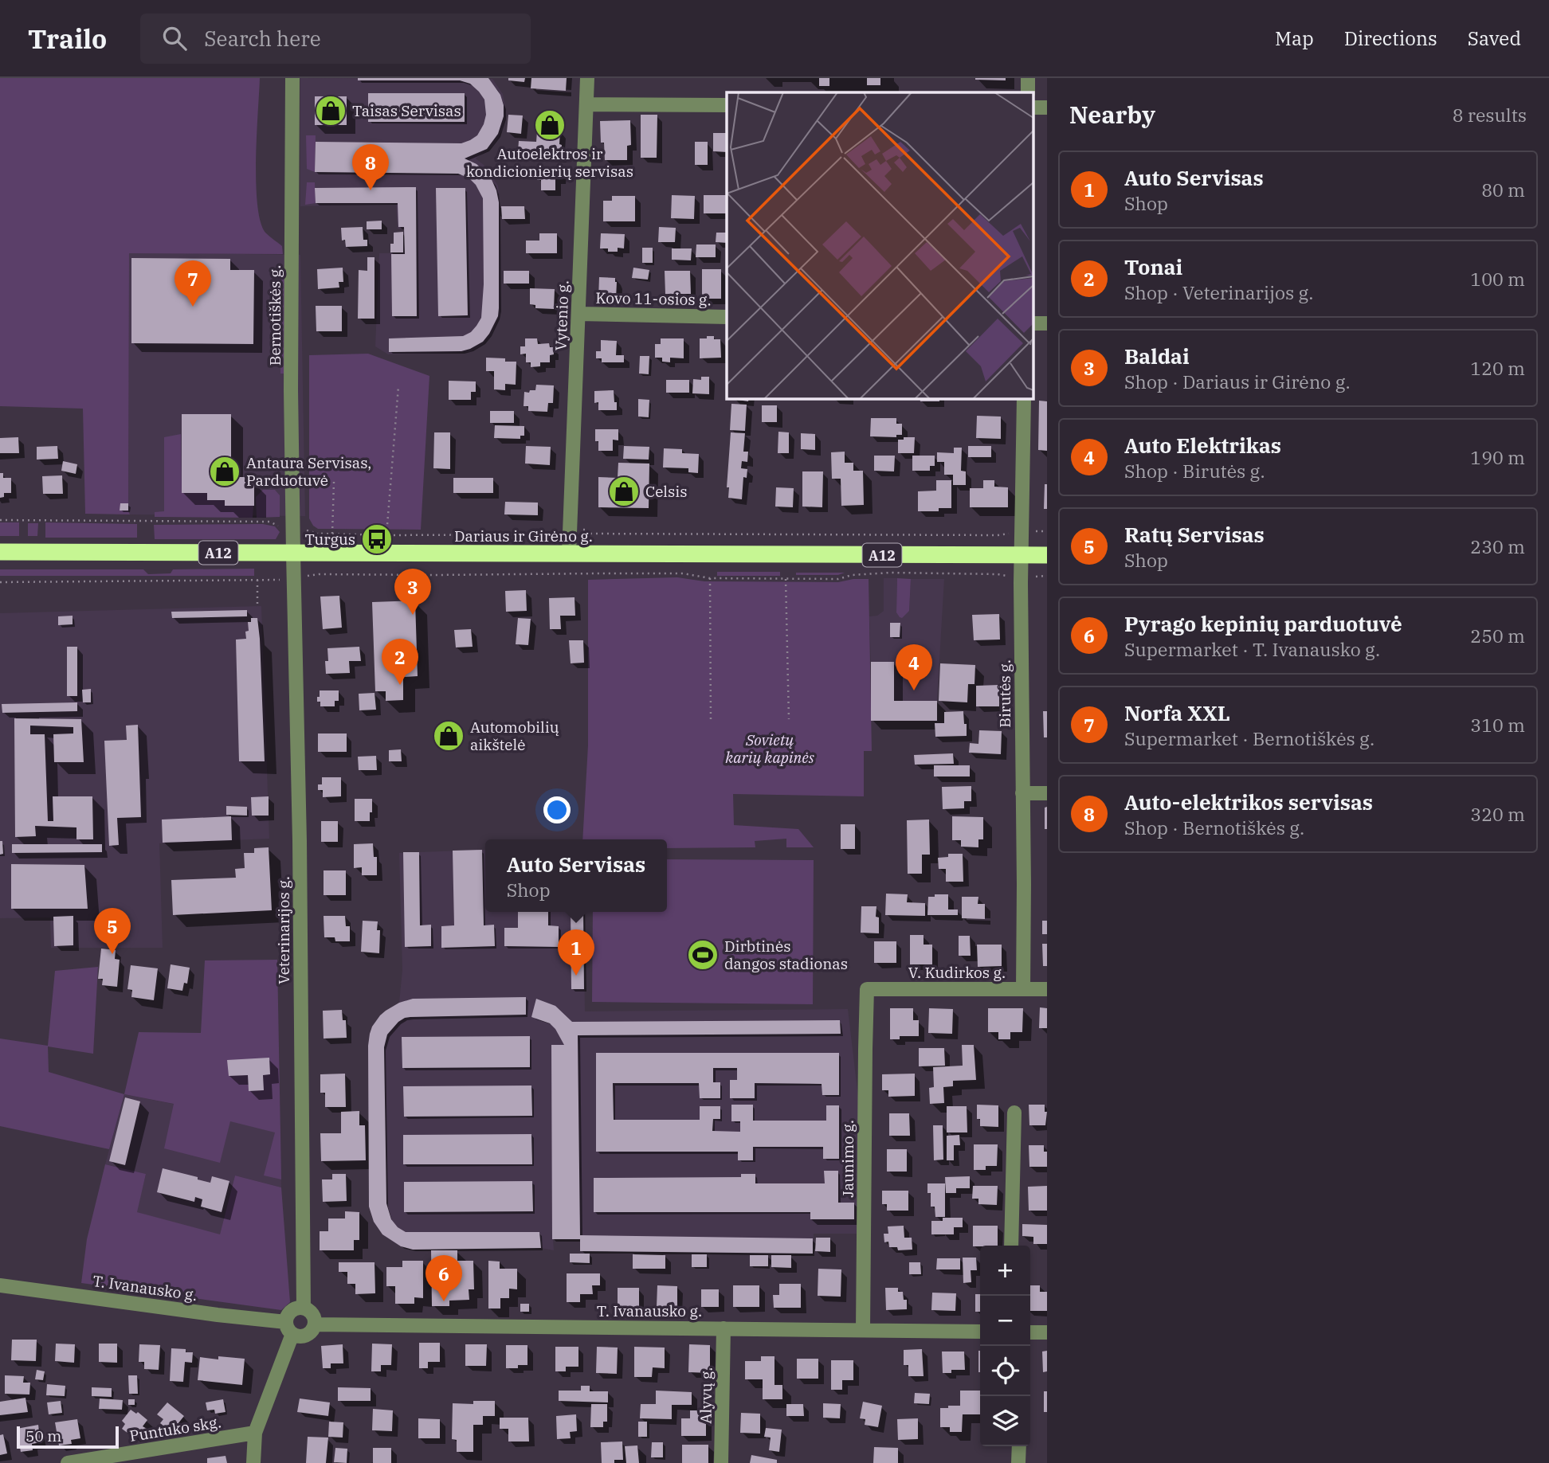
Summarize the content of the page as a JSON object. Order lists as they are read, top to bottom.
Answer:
{
  "streets": {
    "highway": ["Dariaus ir Girėno g.", "A12"],
    "street": [
      "Kovo 11-osios g.",
      "Bernotiškės g.",
      "Vytenio g.",
      "Birutės g.",
      "Veterinarijos g.",
      "V. Kudirkos g.",
      "Jaunimo g.",
      "T. Ivanausko g.",
      "Alyvų g.",
      "Puntuko skg."
    ]
  },
  "crossings": [
    ["Kovo 11-osios g.", "Vytenio g."],
    ["Bernotiškės g.", "Dariaus ir Girėno g."],
    ["Bernotiškės g.", "Veterinarijos g."],
    ["Vytenio g.", "Dariaus ir Girėno g."],
    ["Dariaus ir Girėno g.", "Birutės g."],
    ["Dariaus ir Girėno g.", "Veterinarijos g."],
    ["Birutės g.", "V. Kudirkos g."],
    ["Veterinarijos g.", "T. Ivanausko g."],
    ["V. Kudirkos g.", "Jaunimo g."],
    ["Jaunimo g.", "T. Ivanausko g."],
    ["T. Ivanausko g.", "Alyvų g."]
  ],
  "parks": ["Sovietų karių kapinės"],
  "places": {
    "shop": [
      "Taisas Servisas",
      "Autoelektros ir kondicionierių servisas",
      "Antaura Servisas, Parduotuvė",
      "Celsis",
      "Automobilių aikštelė"
    ],
    "bus stop": ["Turgus"],
    "sports": ["Dirbtinės dangos stadionas"]
  },
  "scale_bar": "50 m",
  "page": {
    "header": "Trailo",
    "search": "Search here",
    "nav": ["Map", "Directions", "Saved"],
    "heading": ["Nearby", "8 results"],
    "pins": [
      "8",
      "7",
      "3",
      "2",
      "4",
      "5",
      "1",
      "6"
    ],
    "list": [
      {
        "mark": "1",
        "name": "Auto Servisas",
        "note": "Shop",
        "value": "80 m"
      },
      {
        "mark": "2",
        "name": "Tonai",
        "note": "Shop · Veterinarijos g.",
        "value": "100 m"
      },
      {
        "mark": "3",
        "name": "Baldai",
        "note": "Shop · Dariaus ir Girėno g.",
        "value": "120 m"
      },
      {
        "mark": "4",
        "name": "Auto Elektrikas",
        "note": "Shop · Birutės g.",
        "value": "190 m"
      },
      {
        "mark": "5",
        "name": "Ratų Servisas",
        "note": "Shop",
        "value": "230 m"
      },
      {
        "mark": "6",
        "name": "Pyrago kepinių parduotuvė",
        "note": "Supermarket · T. Ivanausko g.",
        "value": "250 m"
      },
      {
        "mark": "7",
        "name": "Norfa XXL",
        "note": "Supermarket · Bernotiškės g.",
        "value": "310 m"
      },
      {
        "mark": "8",
        "name": "Auto-elektrikos servisas",
        "note": "Shop · Bernotiškės g.",
        "value": "320 m"
      }
    ],
    "popup": ["Auto Servisas", "Shop"],
    "map_buttons": ["+", "−"],
    "scale": "50 m"
  }
}
